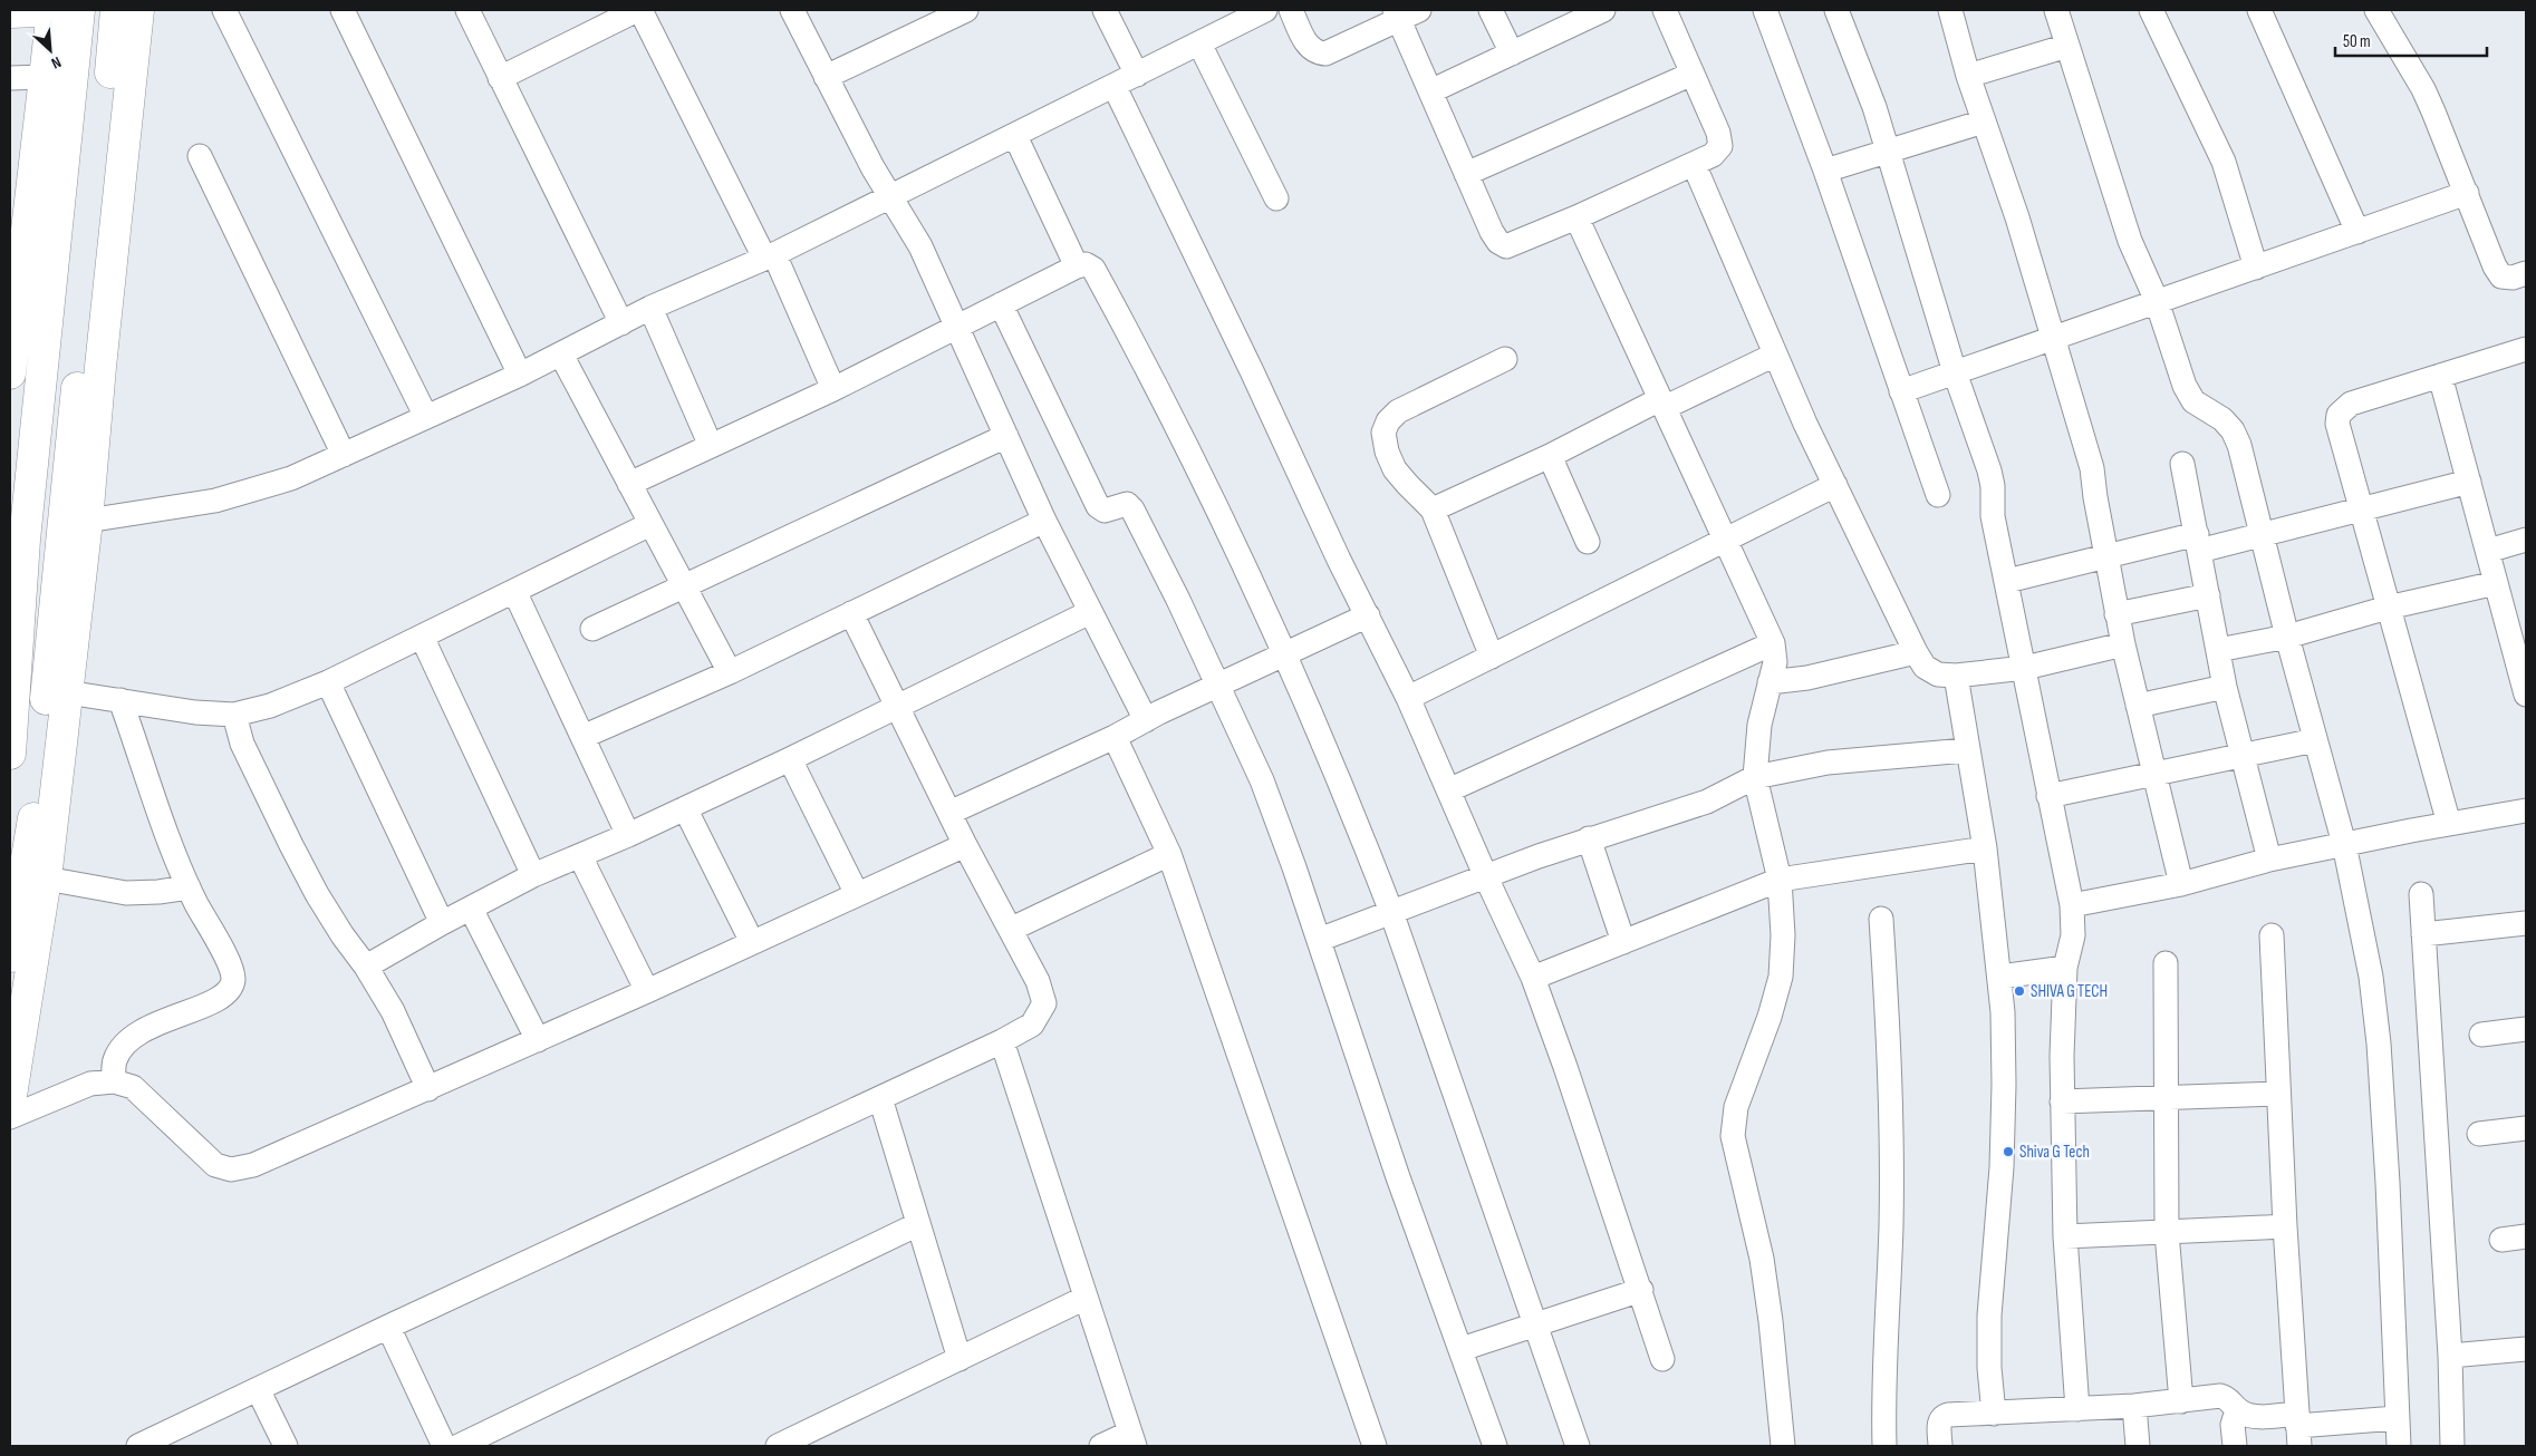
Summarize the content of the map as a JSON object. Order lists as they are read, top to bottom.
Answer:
{
  "places": ["SHIVA G TECH", "Shiva G Tech"],
  "scale_bar": "50 m",
  "north": "bottom right"
}
